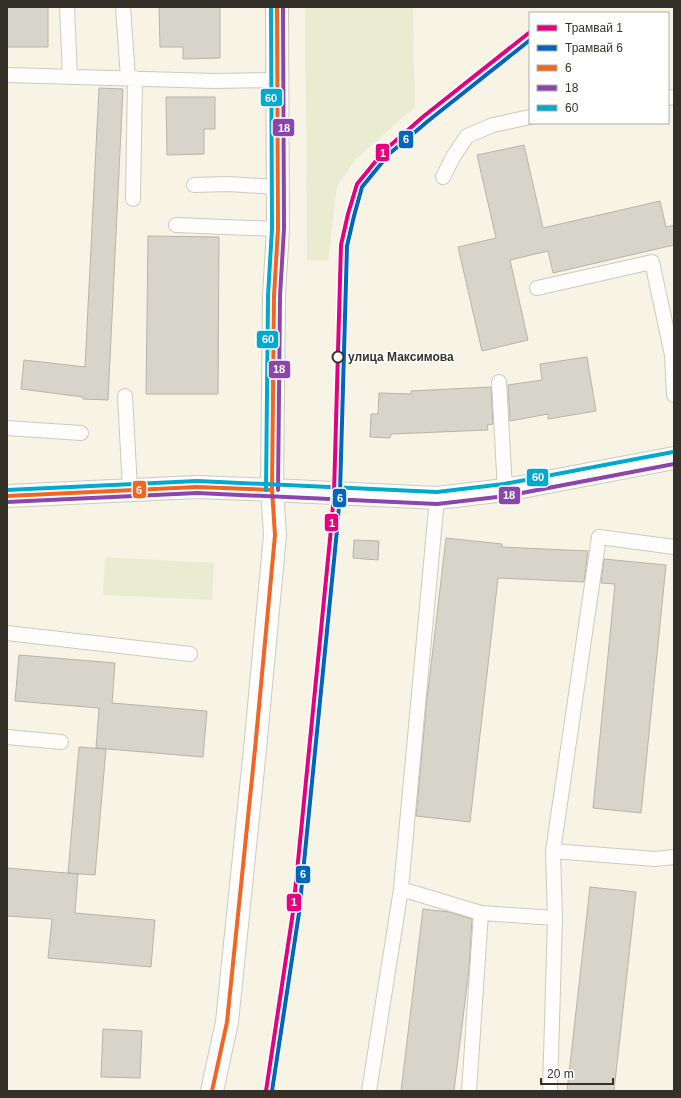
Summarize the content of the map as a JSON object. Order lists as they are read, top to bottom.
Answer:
{
  "places": ["улица Максимова"],
  "lines": [
    "transit line 6",
    "transit line 18",
    "transit line 60",
    "tram line 1",
    "tram line 6"
  ],
  "legend": [
    "Трамвай 1",
    "Трамвай 6",
    "6",
    "18",
    "60"
  ],
  "scale_bar": "20 m"
}
